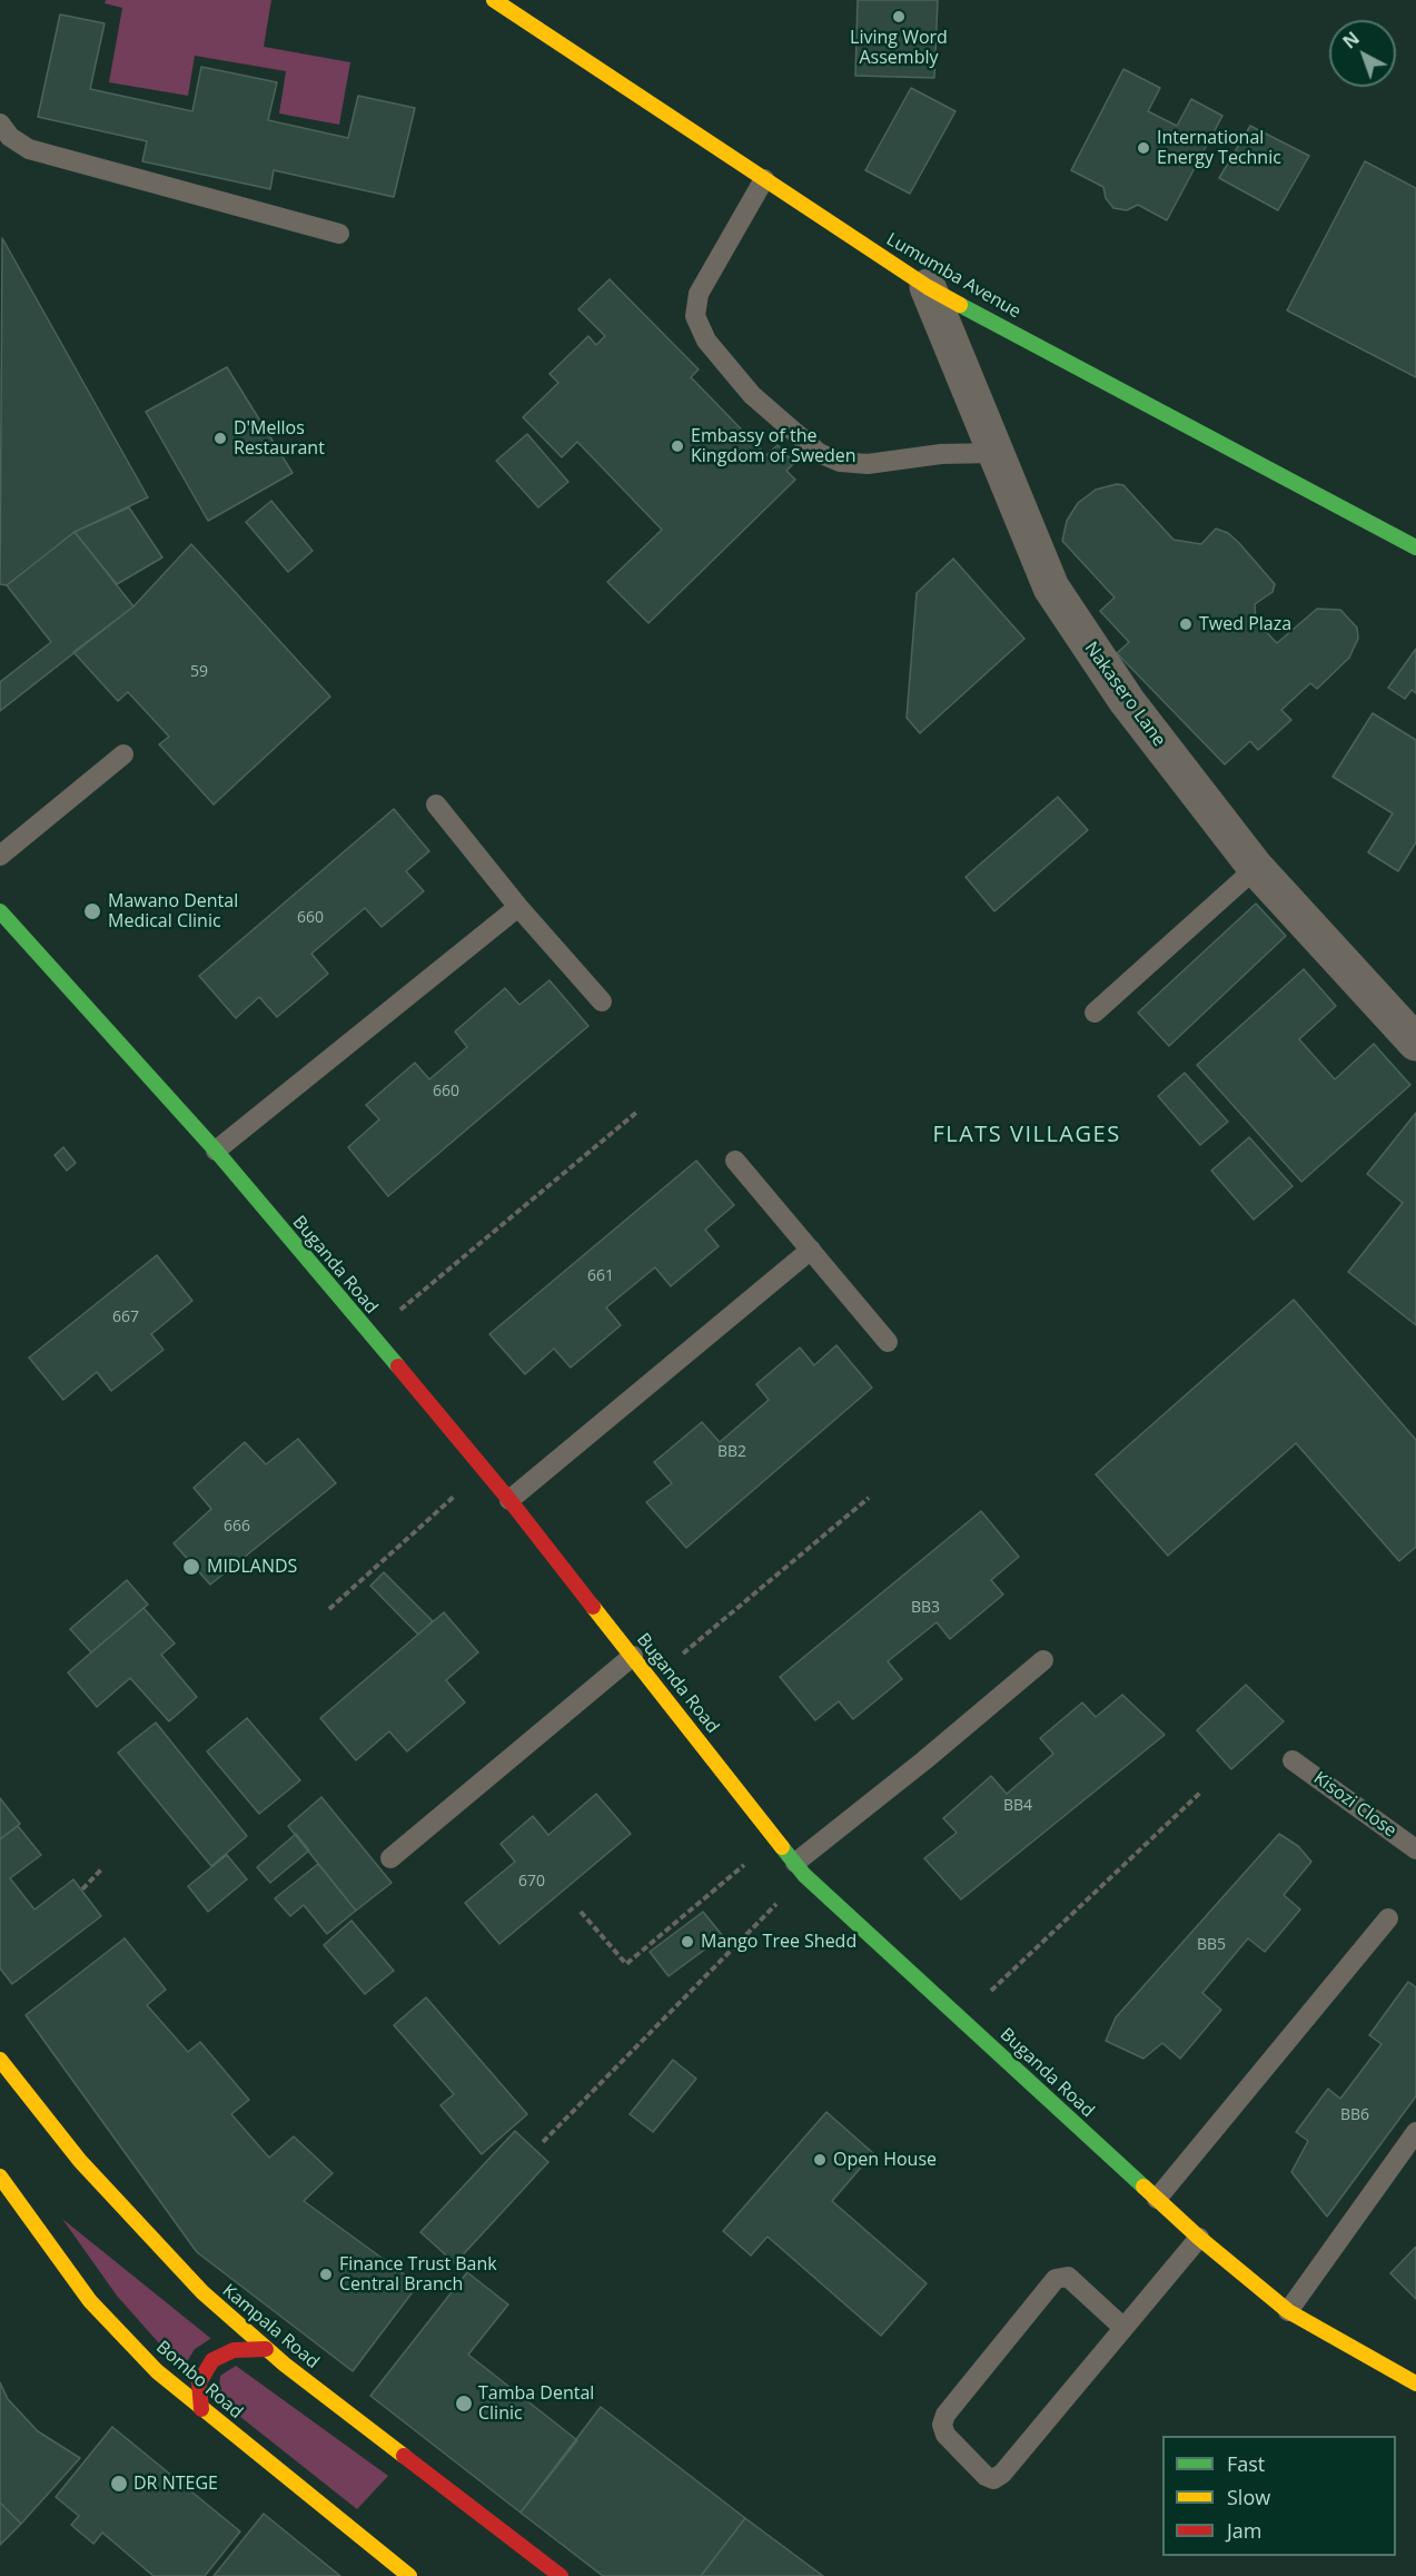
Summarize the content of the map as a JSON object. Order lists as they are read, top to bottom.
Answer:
{
  "streets": {
    "main road": [
      "Lumumba Avenue",
      "Buganda Road",
      "Kampala Road",
      "Bombo Road"
    ],
    "street": ["Nakasero Lane"],
    "lane": ["Kisozi Close"]
  },
  "crossings": [
    ["Lumumba Avenue", "Nakasero Lane"]
  ],
  "districts": ["FLATS VILLAGES"],
  "places": [
    "Living Word Assembly",
    "International Energy Technic",
    "D'Mellos Restaurant",
    "Embassy of the Kingdom of Sweden",
    "Twed Plaza",
    "Mawano Dental Medical Clinic",
    "MIDLANDS",
    "Mango Tree Shedd",
    "Open House",
    "Finance Trust Bank Central Branch",
    "Tamba Dental Clinic",
    "DR NTEGE"
  ],
  "house_numbers": [
    "59",
    "660",
    "660",
    "661",
    "667",
    "BB2",
    "666",
    "BB3",
    "BB4",
    "670",
    "BB5",
    "BB6"
  ],
  "legend": ["Fast", "Slow", "Jam"],
  "north": "top left"
}
